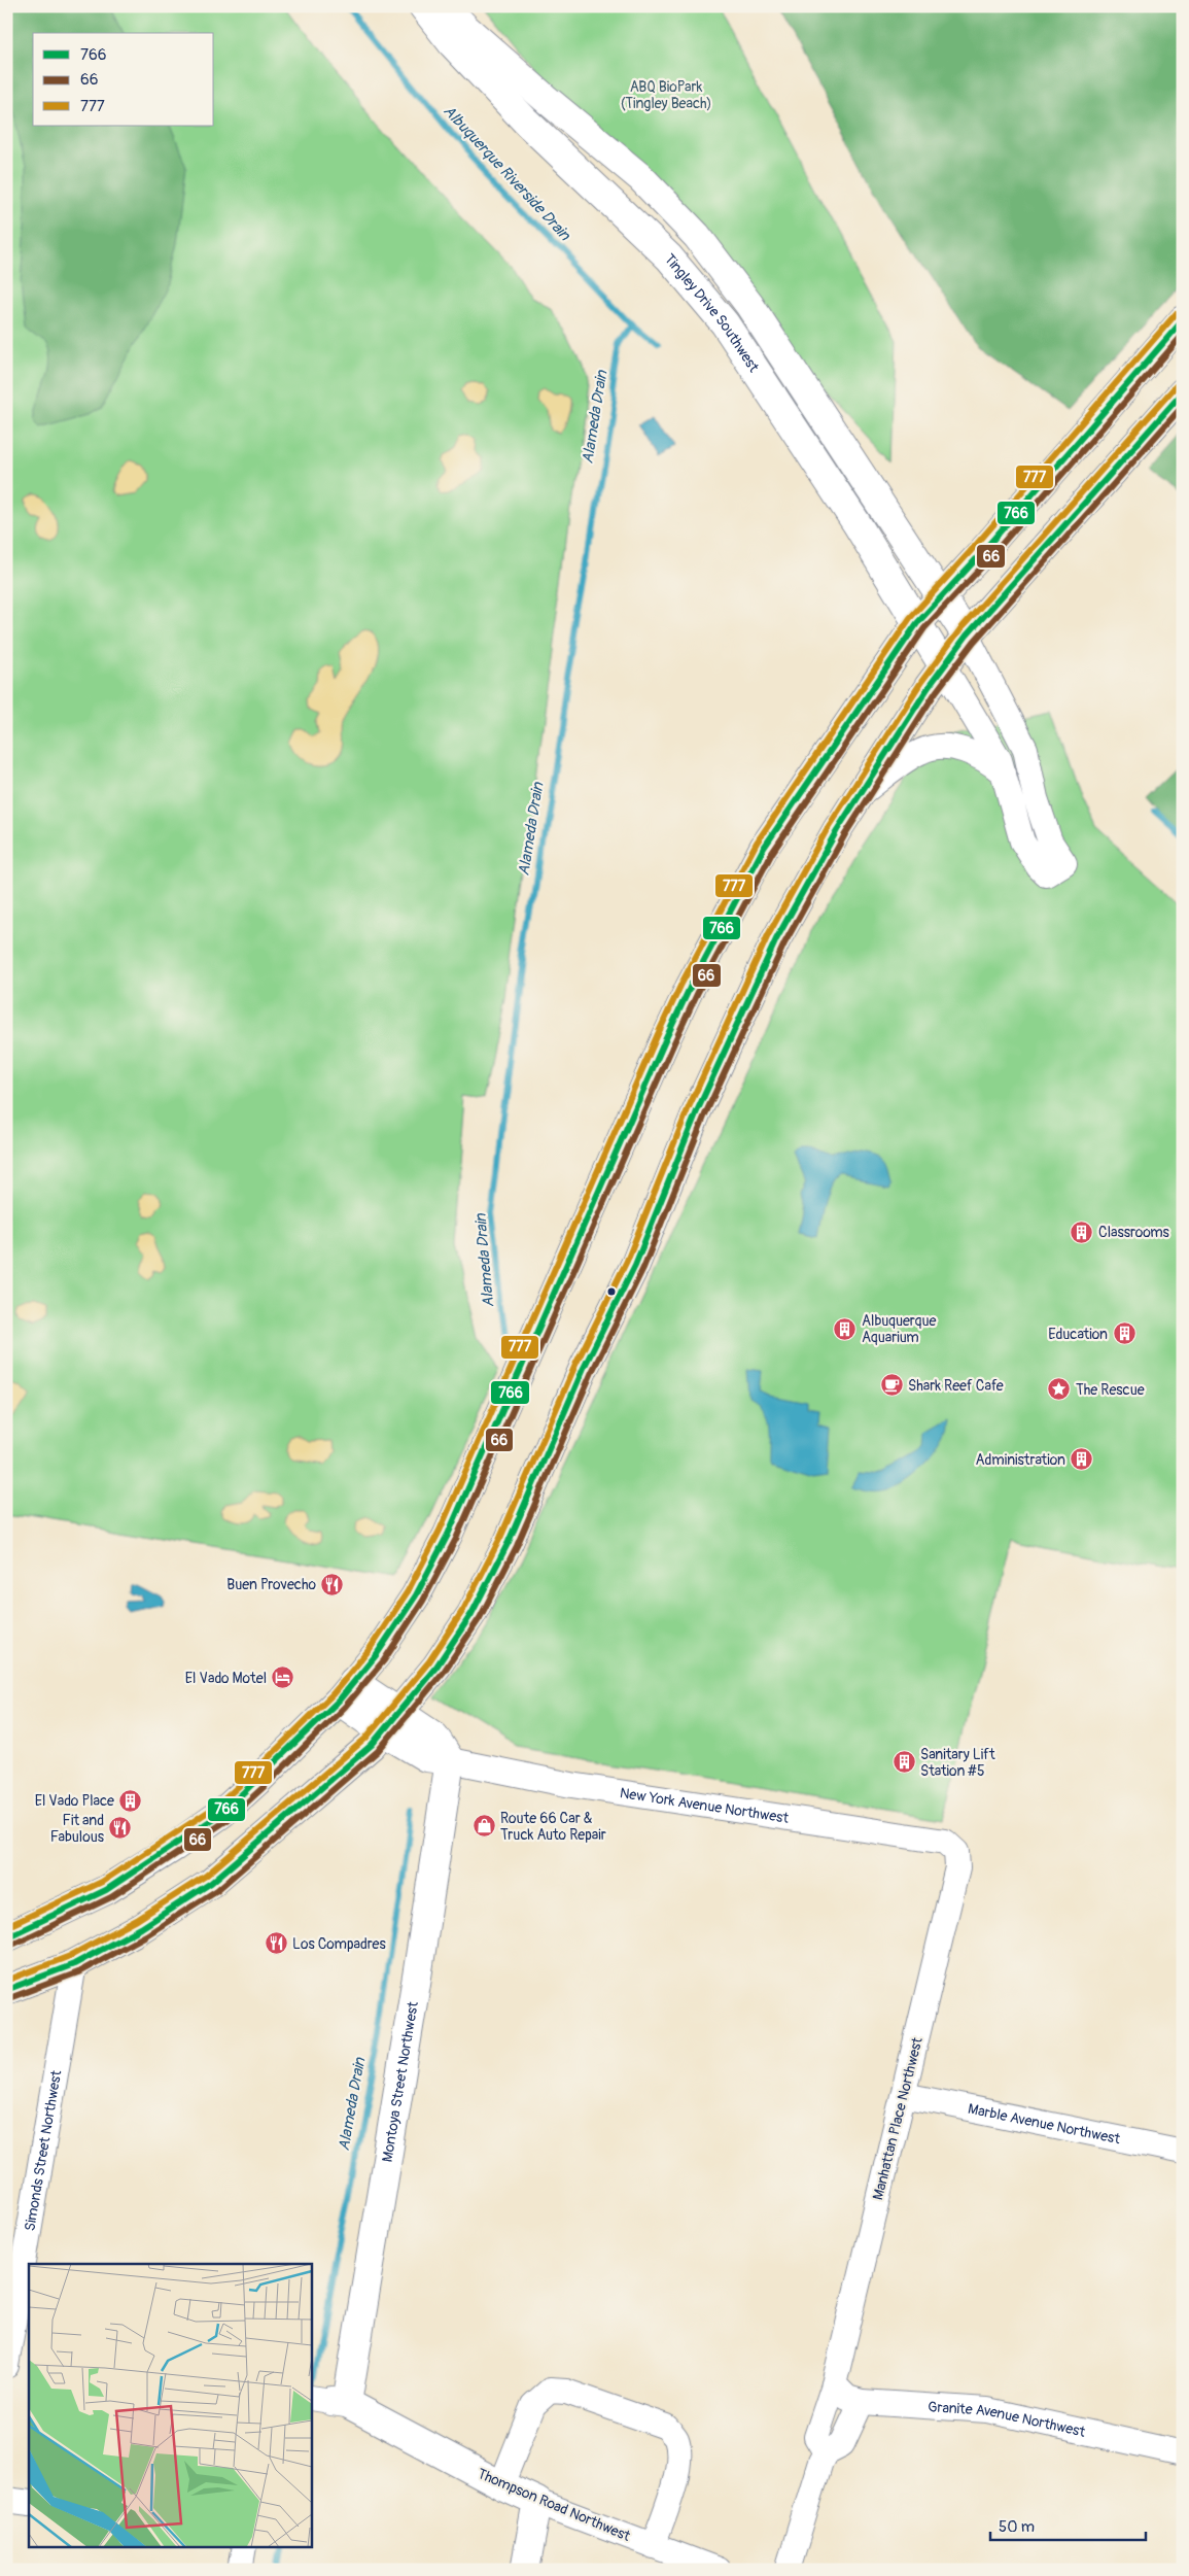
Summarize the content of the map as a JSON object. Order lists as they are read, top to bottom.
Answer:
{
  "streets": {
    "main road": ["Tingley Drive Southwest", "Montoya Street Northwest", "Thompson Road Northwest"],
    "street": [
      "New York Avenue Northwest",
      "Manhattan Place Northwest",
      "Marble Avenue Northwest",
      "Simonds Street Northwest",
      "Granite Avenue Northwest"
    ]
  },
  "crossings": [
    ["New York Avenue Northwest", "Montoya Street Northwest"],
    ["New York Avenue Northwest", "Manhattan Place Northwest"],
    ["Montoya Street Northwest", "Thompson Road Northwest"],
    ["Manhattan Place Northwest", "Marble Avenue Northwest"],
    ["Manhattan Place Northwest", "Granite Avenue Northwest"]
  ],
  "water": ["Albuquerque Riverside Drain", "Alameda Drain"],
  "parks": ["ABQ BioPark (Tingley Beach)"],
  "places": {
    "building": [
      "Classrooms",
      "Albuquerque Aquarium",
      "Education",
      "Administration",
      "Sanitary Lift Station #5",
      "El Vado Place"
    ],
    "cafe": ["Shark Reef Cafe"],
    "place": ["The Rescue"],
    "restaurant": ["Buen Provecho", "Fit and Fabulous", "Los Compadres"],
    "hotel": ["El Vado Motel"],
    "shop": ["Route 66 Car & Truck Auto Repair"]
  },
  "lines": ["transit line 777", "transit line 766", "transit line 66"],
  "legend": ["766", "66", "777"],
  "scale_bar": "50 m"
}
